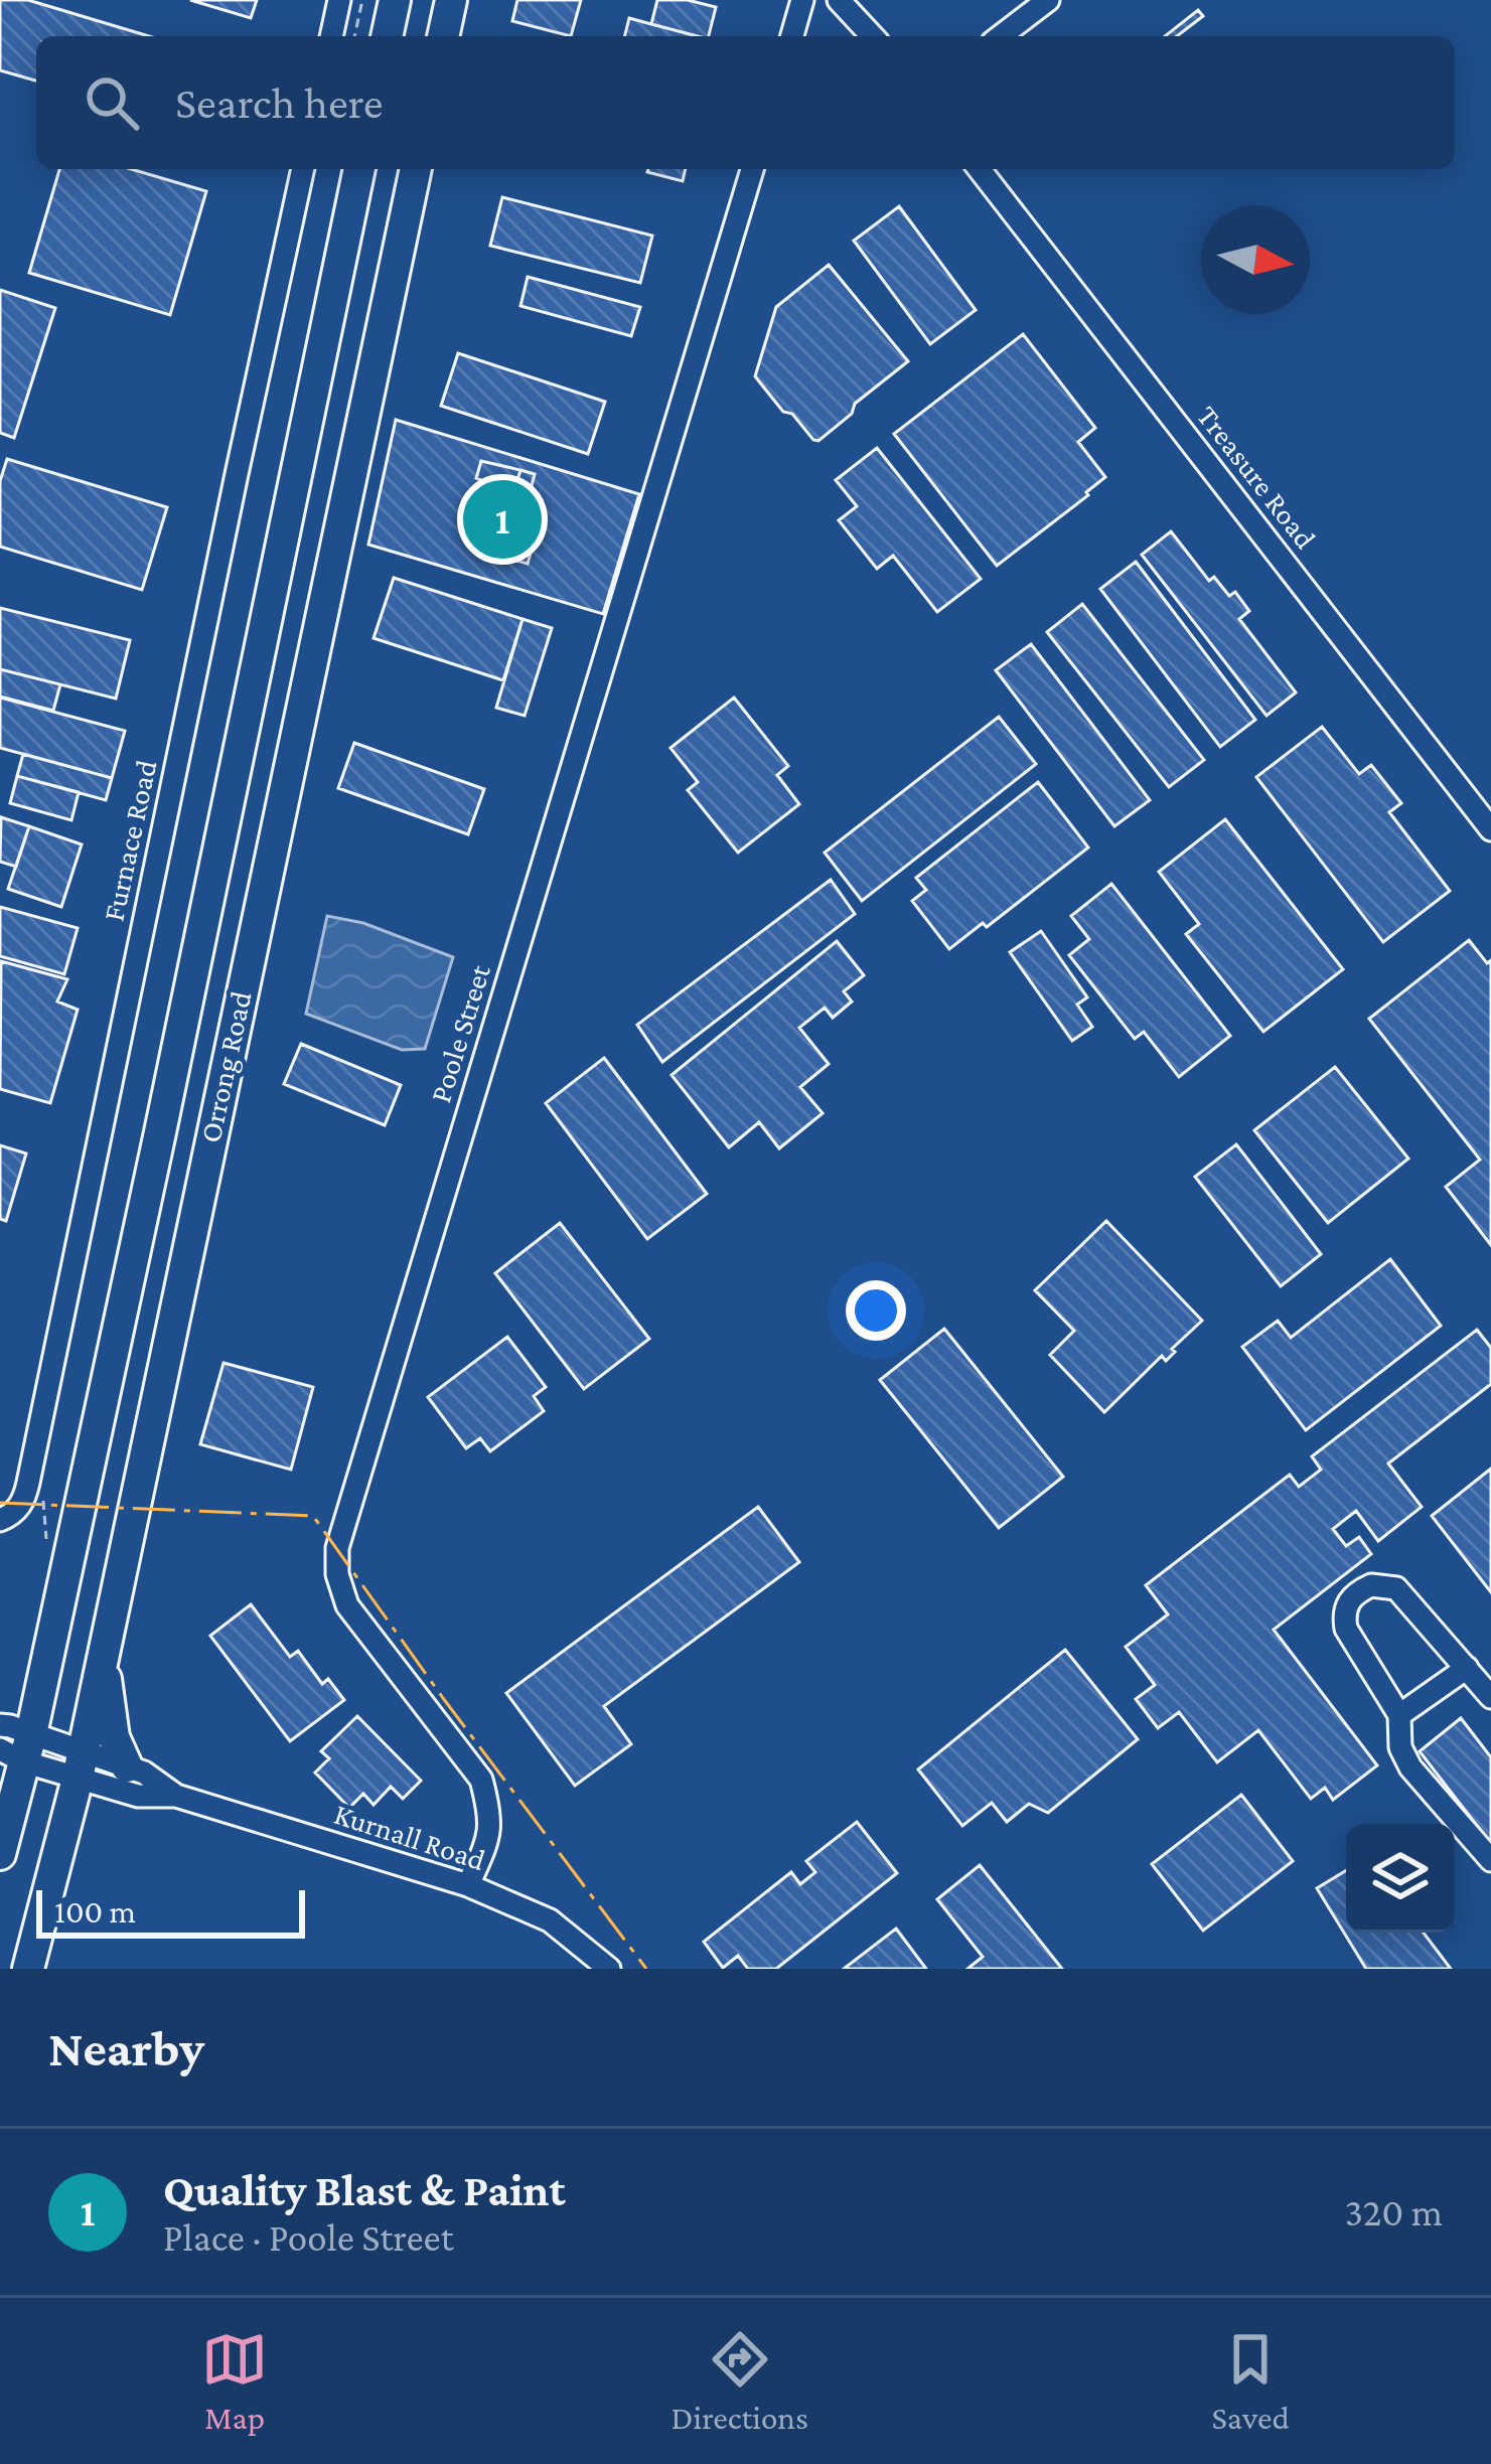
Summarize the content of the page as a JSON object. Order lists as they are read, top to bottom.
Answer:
{
  "streets": {
    "highway": ["Orrong Road"],
    "street": [
      "Treasure Road",
      "Furnace Road",
      "Poole Street",
      "Kurnall Road"
    ]
  },
  "crossings": [
    ["Poole Street", "Kurnall Road"],
    ["Orrong Road", "Kurnall Road"]
  ],
  "scale_bar": "100 m",
  "north": "right",
  "page": {
    "search": "Search here",
    "pins": "1",
    "scale": "100 m",
    "heading": "Nearby",
    "list": [
      {
        "mark": "1",
        "name": "Quality Blast & Paint",
        "note": "Place · Poole Street",
        "value": "320 m"
      }
    ],
    "nav": ["Map", "Directions", "Saved"]
  }
}
